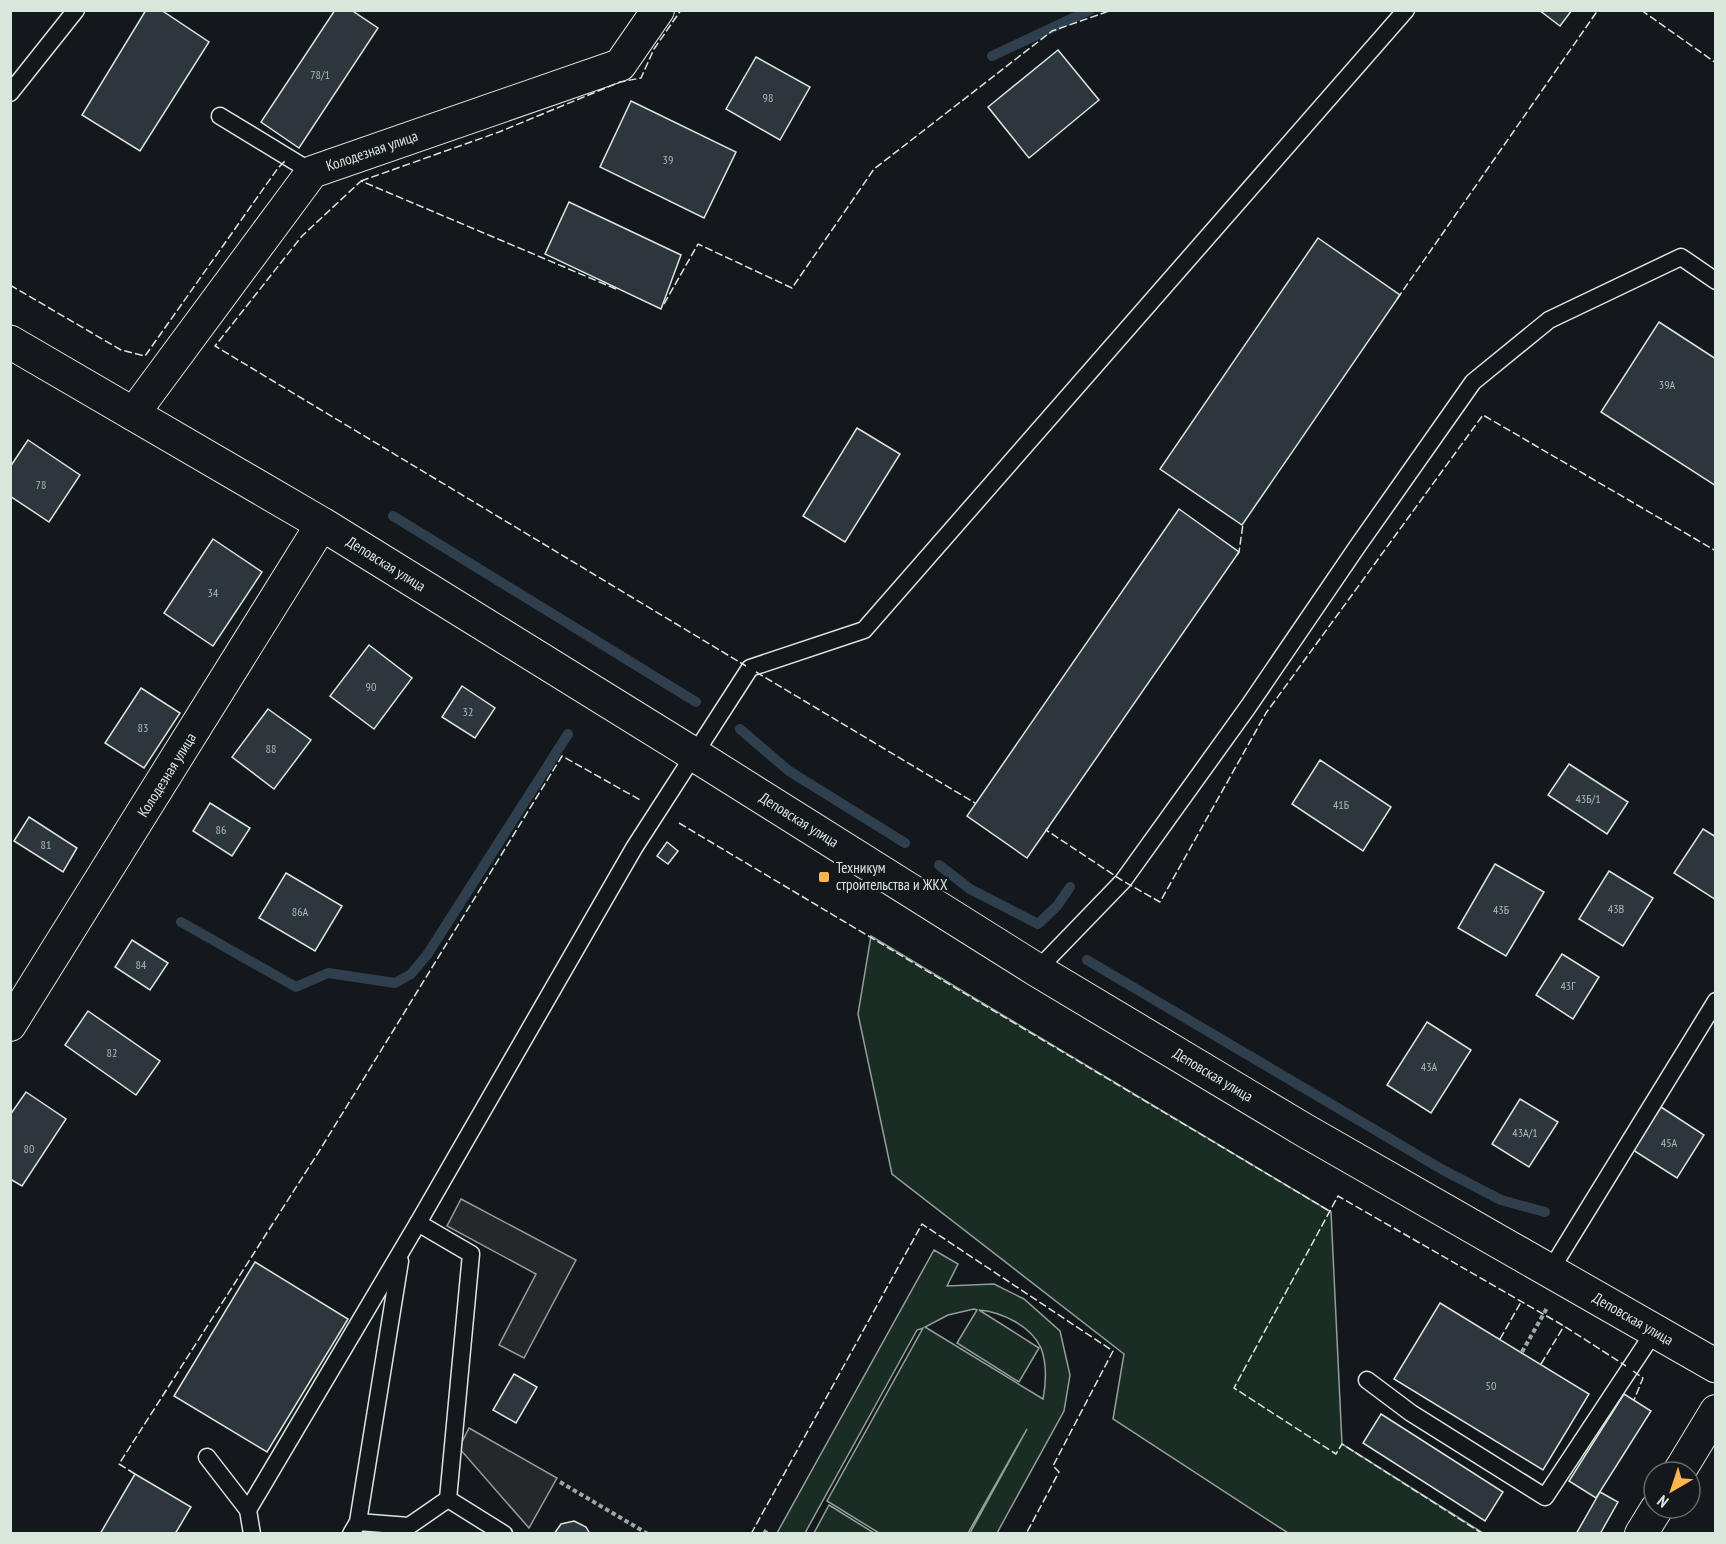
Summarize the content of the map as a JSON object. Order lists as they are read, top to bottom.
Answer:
{
  "streets": {
    "street": ["Колодезная улица", "Деповская улица"]
  },
  "crossings": [
    ["Колодезная улица", "Деповская улица"]
  ],
  "places": {
    "transit": ["Техникум строительства и ЖКХ"]
  },
  "house_numbers": [
    "78/1",
    "98",
    "39",
    "39А",
    "78",
    "34",
    "90",
    "32",
    "83",
    "88",
    "43Б/1",
    "41Б",
    "86",
    "81",
    "43В",
    "43Б",
    "86А",
    "84",
    "43Г",
    "82",
    "43А",
    "43А/1",
    "45А",
    "80",
    "50"
  ],
  "north": "bottom left"
}
